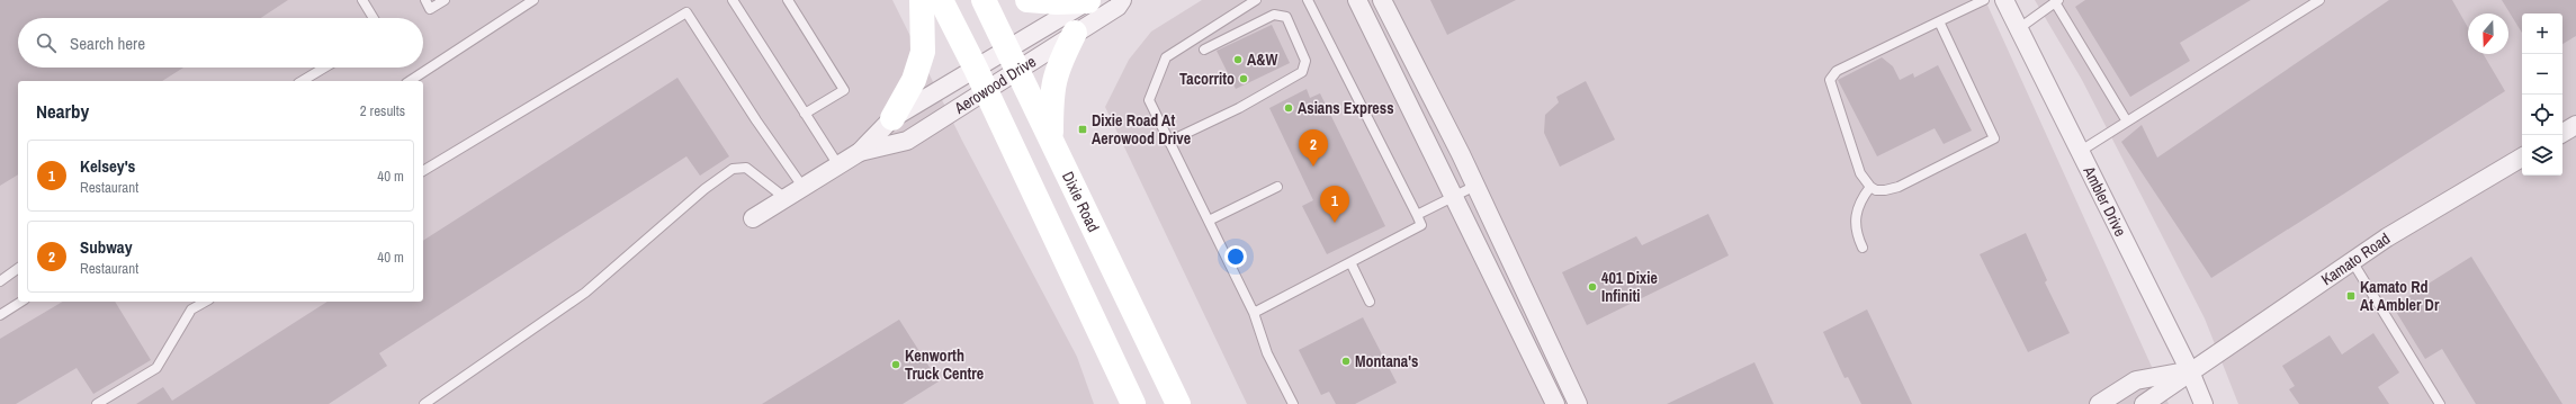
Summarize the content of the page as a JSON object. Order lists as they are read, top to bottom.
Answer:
{
  "streets": {
    "main road": ["Dixie Road"],
    "street": ["Aerowood Drive", "Ambler Drive", "Kamato Road"]
  },
  "crossings": [
    ["Aerowood Drive", "Dixie Road"],
    ["Ambler Drive", "Kamato Road"]
  ],
  "places": {
    "other": [
      "A&W",
      "Tacorrito",
      "Asians Express",
      "401 Dixie Infiniti",
      "Montana's",
      "Kenworth Truck Centre"
    ],
    "transit": ["Dixie Road At Aerowood Drive", "Kamato Rd At Ambler Dr"]
  },
  "north": "bottom",
  "page": {
    "map_buttons": ["+", "−"],
    "search": "Search here",
    "heading": ["Nearby", "2 results"],
    "pins": ["2", "1"],
    "list": [
      {
        "mark": "1",
        "name": "Kelsey's",
        "note": "Restaurant",
        "value": "40 m"
      },
      {
        "mark": "2",
        "name": "Subway",
        "note": "Restaurant",
        "value": "40 m"
      }
    ]
  }
}
